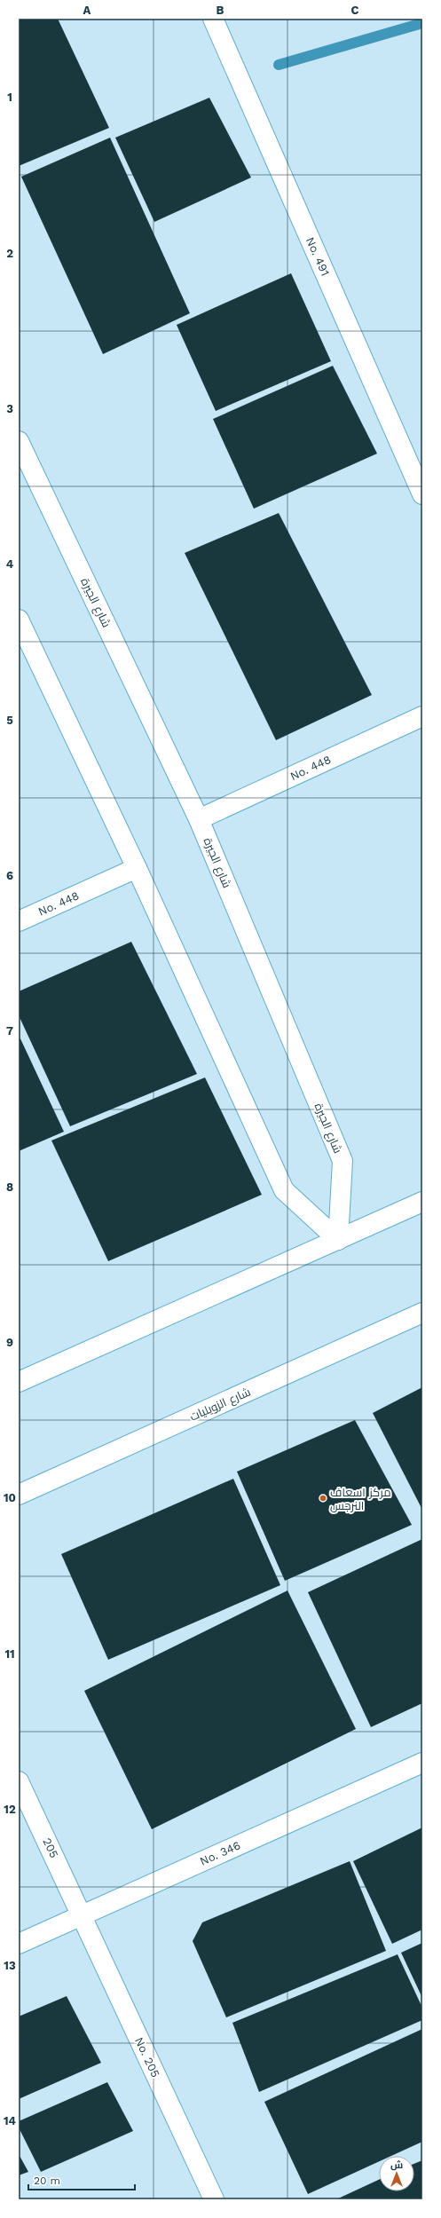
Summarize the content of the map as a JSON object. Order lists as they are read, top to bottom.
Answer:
{
  "streets": {
    "street": [
      "No. 491",
      "شارع الجيرة",
      "No. 448",
      "شارع الزويليات",
      "205",
      "No. 346",
      "No. 205"
    ]
  },
  "crossings": [
    ["شارع الجيرة", "No. 448"],
    ["205", "No. 346"],
    ["205", "No. 205"],
    ["No. 346", "No. 205"]
  ],
  "places": ["مركز اسعاف النرجس"],
  "scale_bar": "20 m",
  "north": "top",
  "grid": {
    "columns": ["A", "B", "C"],
    "rows": [
      "1",
      "2",
      "3",
      "4",
      "5",
      "6",
      "7",
      "8",
      "9",
      "10",
      "11",
      "12",
      "13",
      "14"
    ]
  }
}
